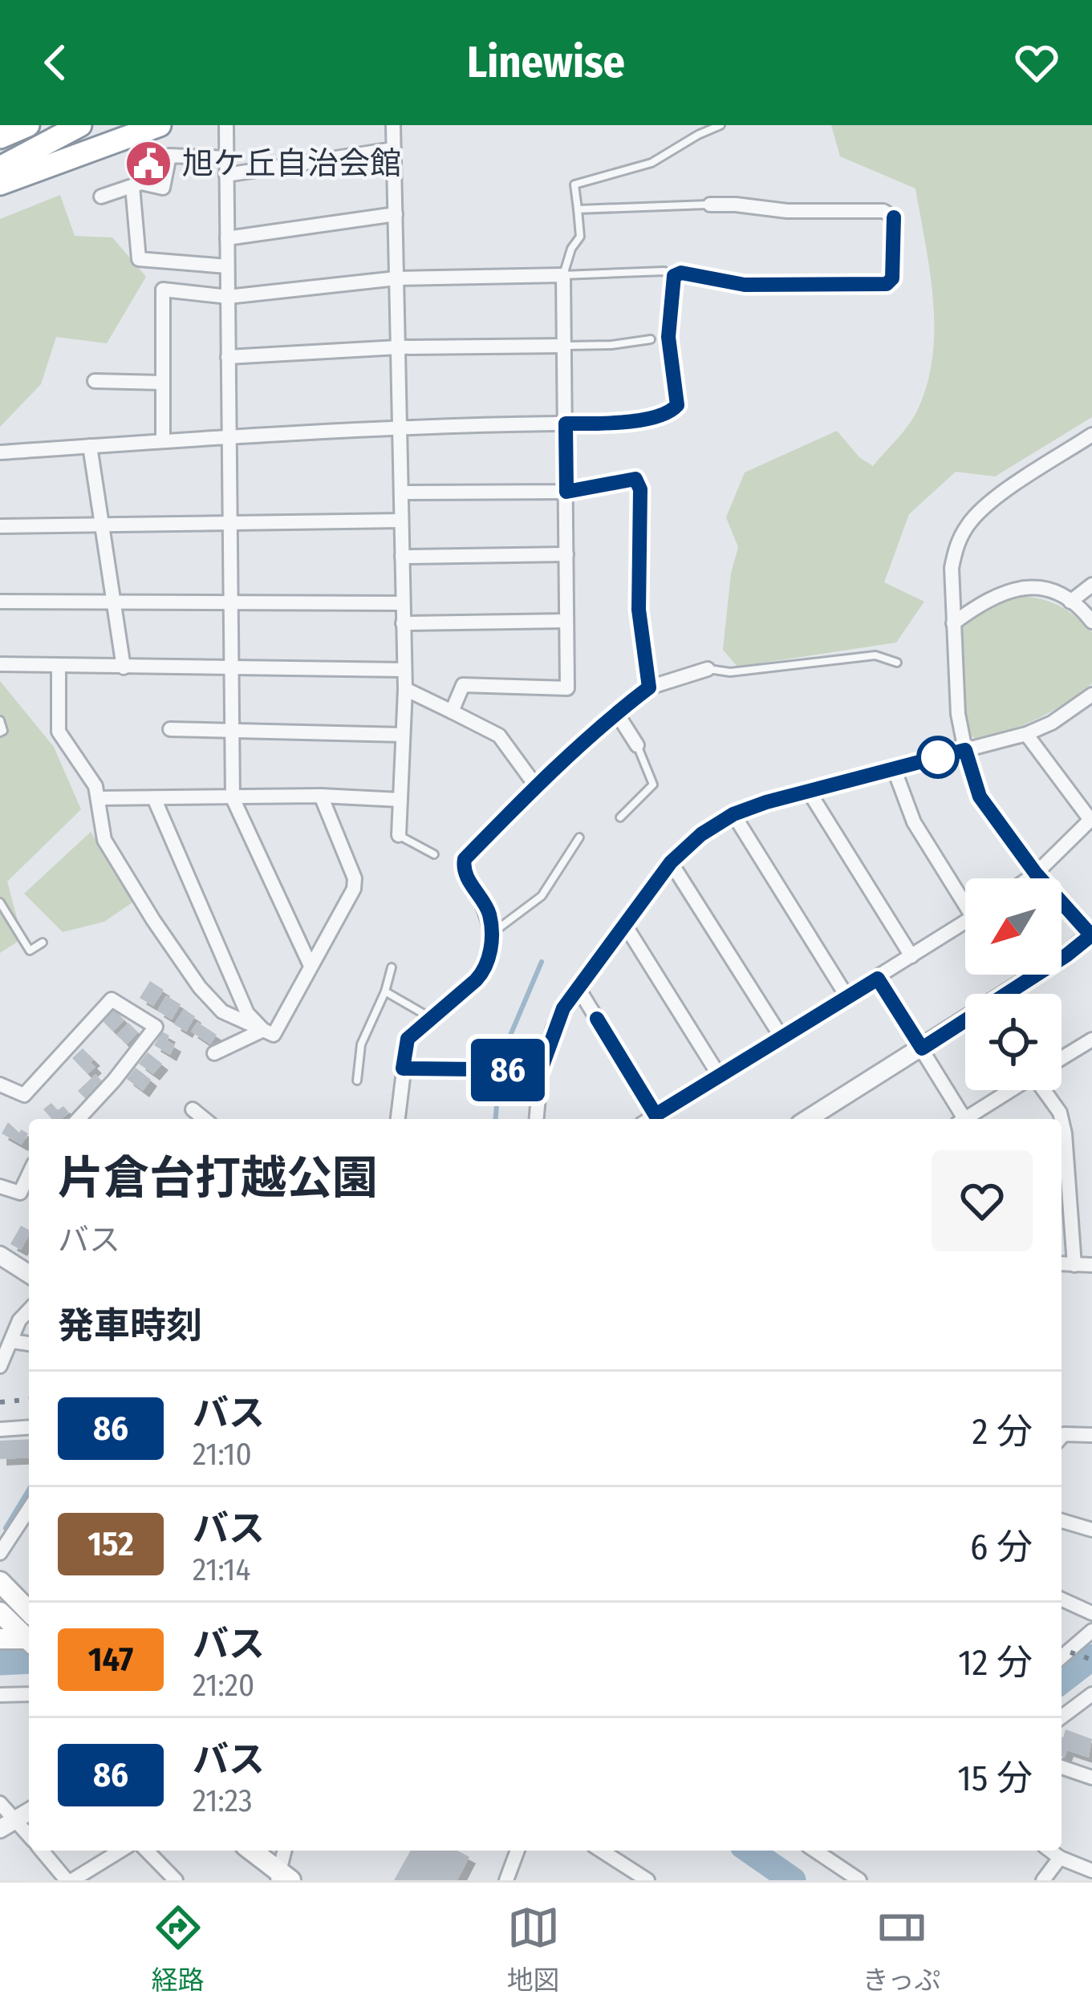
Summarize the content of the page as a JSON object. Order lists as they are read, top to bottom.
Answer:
{
  "places": {
    "public building": ["旭ケ丘自治会館"]
  },
  "lines": ["bus line 86"],
  "north": "bottom left",
  "page": {
    "header": "Linewise",
    "on_map": "86",
    "heading": [
      ["片倉台打越公園", "バス"],
      "発車時刻"
    ],
    "list": [
      {
        "mark": "86",
        "name": "バス",
        "note": "21:10",
        "value": "2 分"
      },
      {
        "mark": "152",
        "name": "バス",
        "note": "21:14",
        "value": "6 分"
      },
      {
        "mark": "147",
        "name": "バス",
        "note": "21:20",
        "value": "12 分"
      },
      {
        "mark": "86",
        "name": "バス",
        "note": "21:23",
        "value": "15 分"
      }
    ],
    "tabs": ["経路", "地図", "きっぷ"]
  }
}
